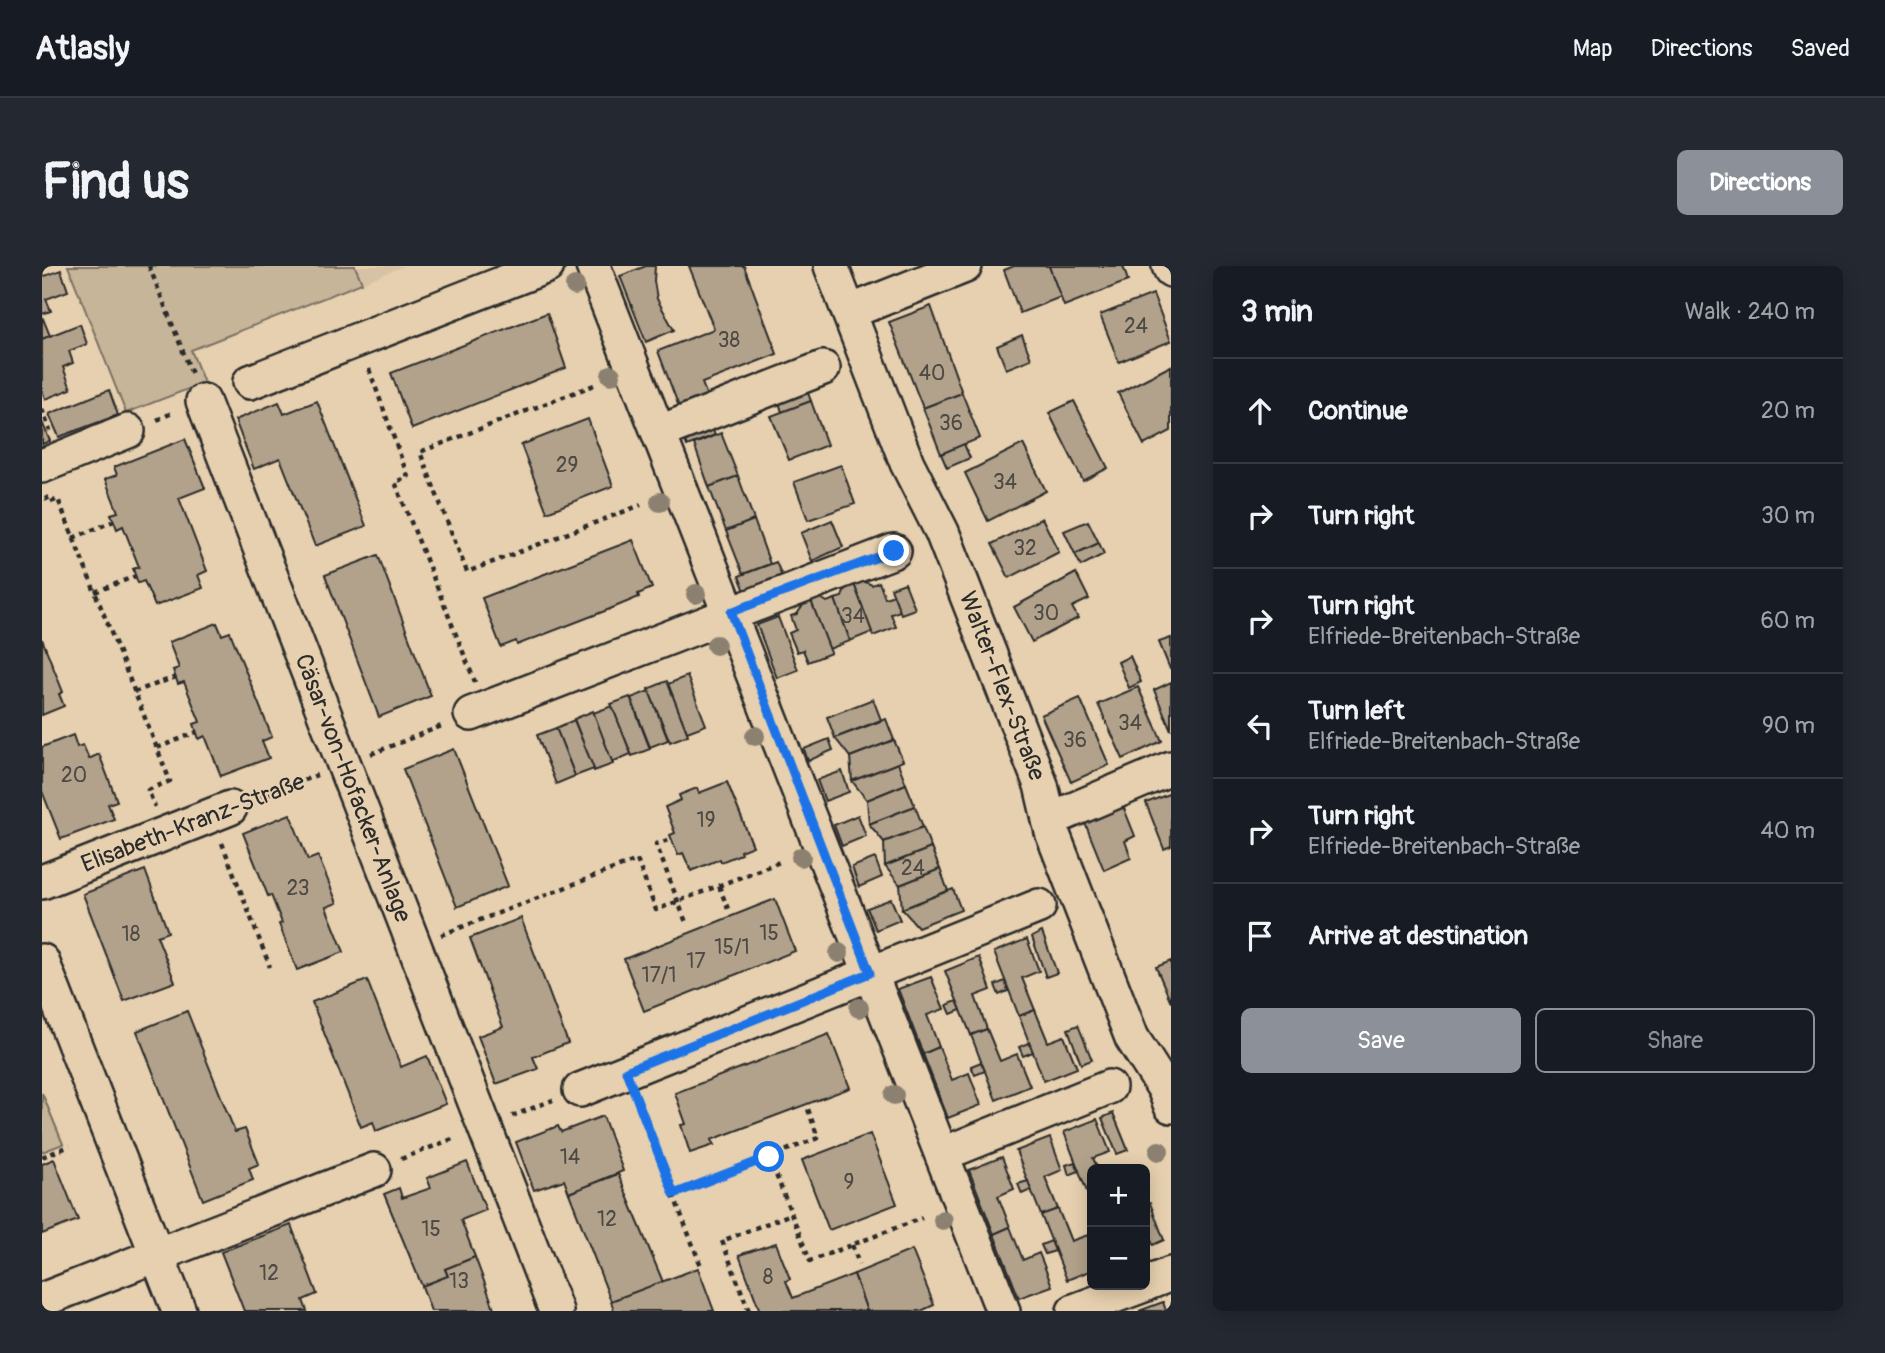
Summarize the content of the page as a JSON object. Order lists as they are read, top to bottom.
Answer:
{
  "streets": {
    "street": ["Walter-Flex-Straße", "Cäsar-von-Hofacker-Anlage", "Elisabeth-Kranz-Straße"]
  },
  "crossings": [
    ["Cäsar-von-Hofacker-Anlage", "Elisabeth-Kranz-Straße"]
  ],
  "house_numbers": [
    "24",
    "38",
    "40",
    "36",
    "29",
    "34",
    "32",
    "30",
    "34",
    "34",
    "36",
    "20",
    "19",
    "24",
    "23",
    "15",
    "18",
    "15/1",
    "17",
    "17/1",
    "14",
    "9",
    "12",
    "15",
    "12",
    "8",
    "13"
  ],
  "page": {
    "header": "Atlasly",
    "nav": ["Map", "Directions", "Saved"],
    "buttons": [
      "Directions",
      ["Save", "Share"]
    ],
    "title": "Find us",
    "heading": ["3 min", "Walk · 240 m"],
    "list": [
      ["Continue", "20 m"],
      ["Turn right", "30 m"],
      ["Turn right", "Elfriede-Breitenbach-Straße", "60 m"],
      ["Turn left", "Elfriede-Breitenbach-Straße", "90 m"],
      ["Turn right", "Elfriede-Breitenbach-Straße", "40 m"],
      "Arrive at destination"
    ],
    "map_buttons": ["+", "−"]
  }
}
